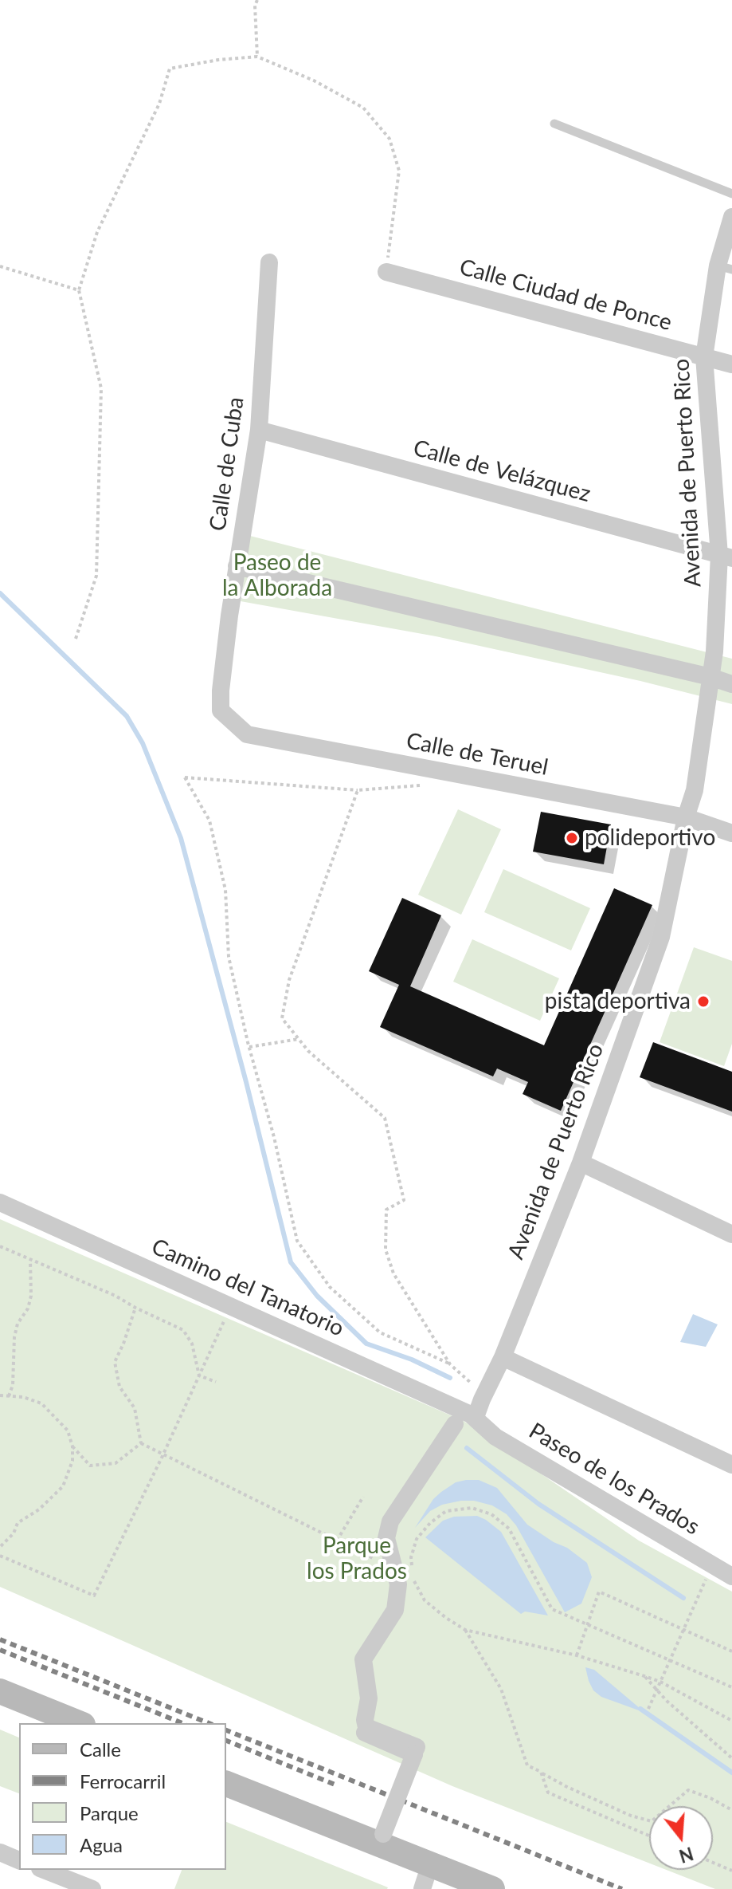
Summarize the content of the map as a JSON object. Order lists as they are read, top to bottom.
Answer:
{
  "streets": {
    "street": [
      "Calle Ciudad de Ponce",
      "Calle de Cuba",
      "Calle de Velázquez",
      "Avenida de Puerto Rico",
      "Calle de Teruel",
      "Camino del Tanatorio",
      "Paseo de los Prados"
    ]
  },
  "crossings": [
    ["Calle Ciudad de Ponce", "Avenida de Puerto Rico"],
    ["Calle de Cuba", "Calle de Velázquez"],
    ["Calle de Cuba", "Calle de Teruel"],
    ["Calle de Velázquez", "Avenida de Puerto Rico"],
    ["Avenida de Puerto Rico", "Calle de Teruel"],
    ["Avenida de Puerto Rico", "Camino del Tanatorio"],
    ["Avenida de Puerto Rico", "Paseo de los Prados"],
    ["Camino del Tanatorio", "Paseo de los Prados"]
  ],
  "parks": ["Paseo de la Alborada", "Parque los Prados"],
  "places": ["polideportivo", "pista deportiva"],
  "legend": [
    "Calle",
    "Ferrocarril",
    "Parque",
    "Agua"
  ],
  "north": "bottom"
}
